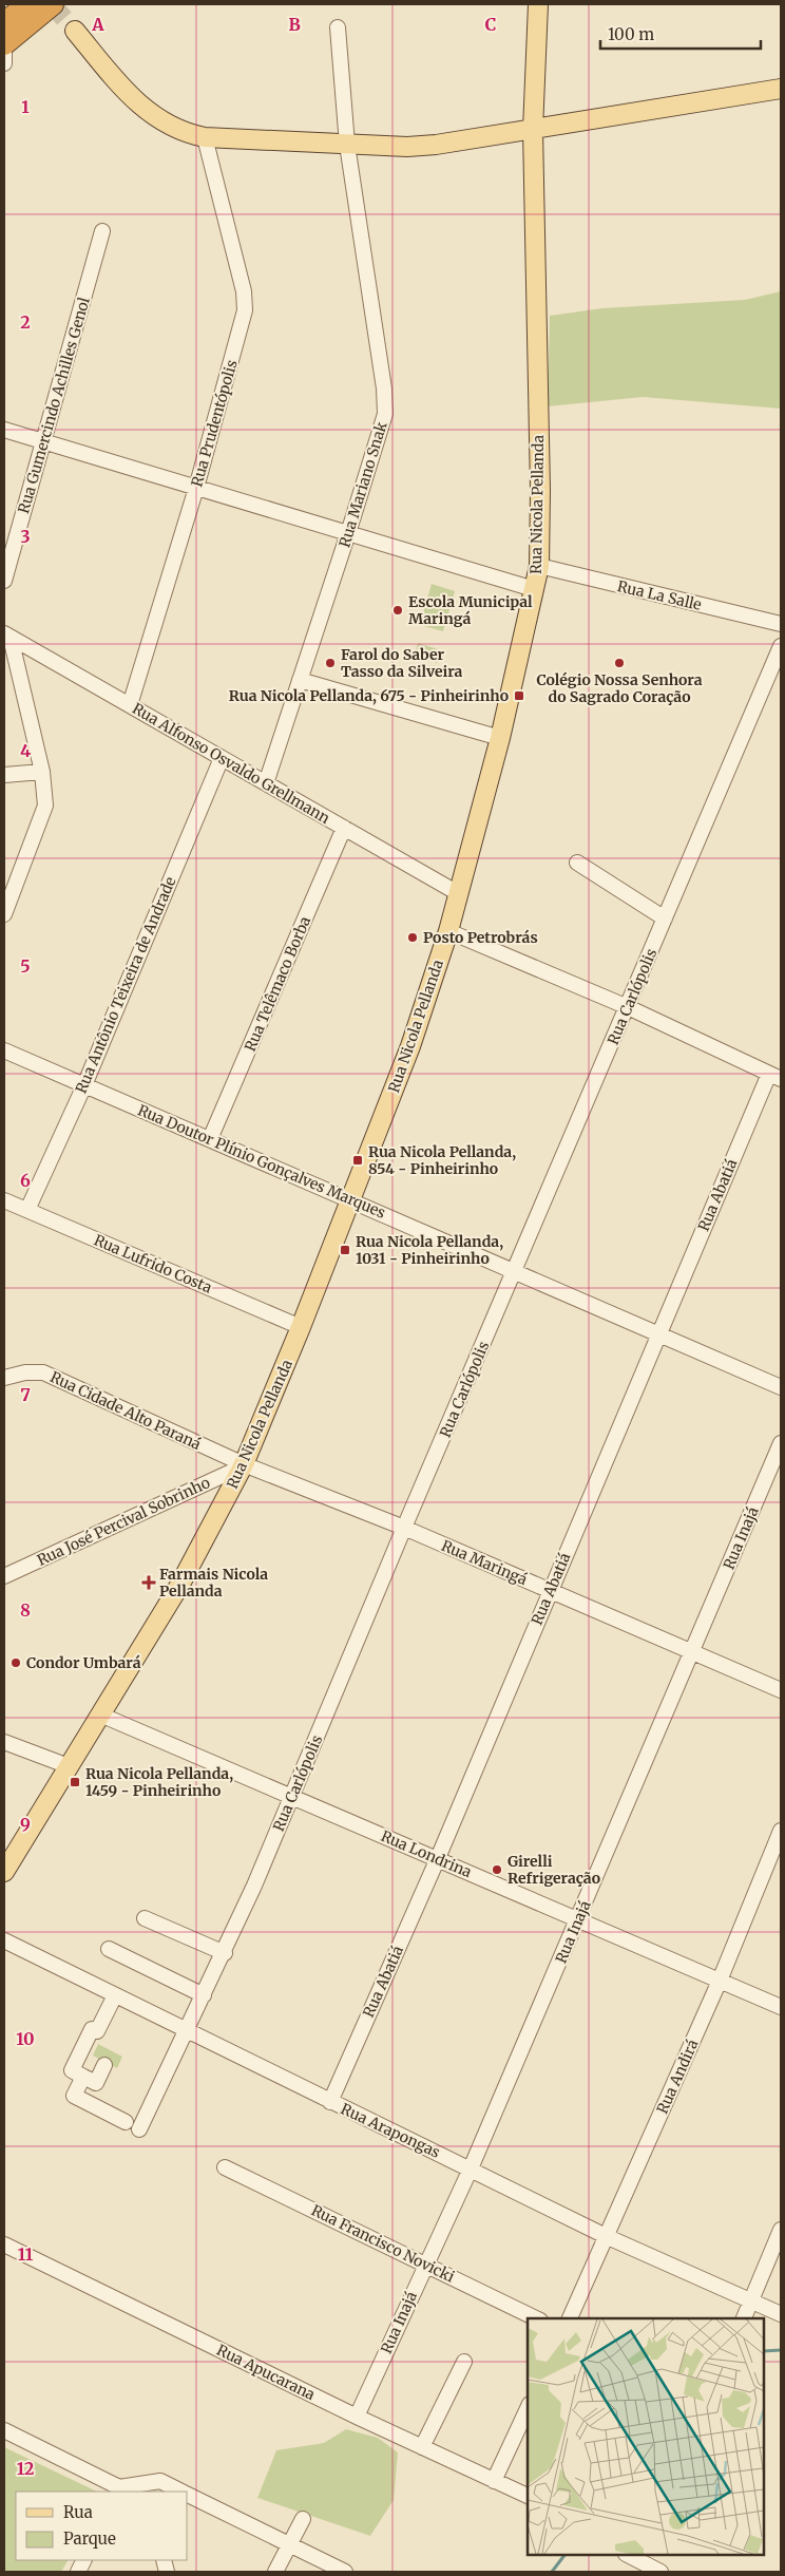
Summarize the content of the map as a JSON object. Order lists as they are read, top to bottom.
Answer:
{
  "streets": {
    "main road": ["Rua Nicola Pellanda"],
    "street": [
      "Rua Gumercindo Achilles Genol",
      "Rua Prudentópolis",
      "Rua Mariano Snak",
      "Rua La Salle",
      "Rua Alfonso Osvaldo Grellmann",
      "Rua Telêmaco Borba",
      "Rua Antônio Teixeira de Andrade",
      "Rua Carlópolis",
      "Rua Doutor Plínio Gonçalves Marques",
      "Rua Abatiá",
      "Rua Lufrido Costa",
      "Rua Cidade Alto Paraná",
      "Rua José Percival Sobrinho",
      "Rua Inajá",
      "Rua Maringá",
      "Rua Londrina",
      "Rua Andirá",
      "Rua Arapongas",
      "Rua Francisco Novicki",
      "Rua Apucarana"
    ]
  },
  "crossings": [
    ["Rua Prudentópolis", "Rua Alfonso Osvaldo Grellmann"],
    ["Rua Mariano Snak", "Rua Alfonso Osvaldo Grellmann"],
    ["Rua Nicola Pellanda", "Rua La Salle"],
    ["Rua Nicola Pellanda", "Rua Alfonso Osvaldo Grellmann"],
    ["Rua Nicola Pellanda", "Rua Doutor Plínio Gonçalves Marques"],
    ["Rua Nicola Pellanda", "Rua Lufrido Costa"],
    ["Rua Nicola Pellanda", "Rua Cidade Alto Paraná"],
    ["Rua Nicola Pellanda", "Rua José Percival Sobrinho"],
    ["Rua Nicola Pellanda", "Rua Maringá"],
    ["Rua Nicola Pellanda", "Rua Londrina"],
    ["Rua Alfonso Osvaldo Grellmann", "Rua Telêmaco Borba"],
    ["Rua Alfonso Osvaldo Grellmann", "Rua Antônio Teixeira de Andrade"],
    ["Rua Telêmaco Borba", "Rua Doutor Plínio Gonçalves Marques"],
    ["Rua Antônio Teixeira de Andrade", "Rua Doutor Plínio Gonçalves Marques"],
    ["Rua Antônio Teixeira de Andrade", "Rua Lufrido Costa"],
    ["Rua Carlópolis", "Rua Doutor Plínio Gonçalves Marques"],
    ["Rua Carlópolis", "Rua Maringá"],
    ["Rua Carlópolis", "Rua Londrina"],
    ["Rua Carlópolis", "Rua Arapongas"],
    ["Rua Doutor Plínio Gonçalves Marques", "Rua Abatiá"],
    ["Rua Abatiá", "Rua Maringá"],
    ["Rua Abatiá", "Rua Londrina"],
    ["Rua Abatiá", "Rua Arapongas"],
    ["Rua Cidade Alto Paraná", "Rua José Percival Sobrinho"],
    ["Rua Cidade Alto Paraná", "Rua Maringá"],
    ["Rua José Percival Sobrinho", "Rua Maringá"],
    ["Rua Inajá", "Rua Maringá"],
    ["Rua Inajá", "Rua Londrina"],
    ["Rua Inajá", "Rua Arapongas"],
    ["Rua Inajá", "Rua Francisco Novicki"],
    ["Rua Inajá", "Rua Apucarana"],
    ["Rua Londrina", "Rua Andirá"],
    ["Rua Andirá", "Rua Arapongas"]
  ],
  "places": {
    "other": [
      "Escola Municipal Maringá",
      "Farol do Saber Tasso da Silveira",
      "Colégio Nossa Senhora do Sagrado Coração",
      "Posto Petrobrás",
      "Condor Umbará",
      "Girelli Refrigeração"
    ],
    "transit": [
      "Rua Nicola Pellanda, 675 - Pinheirinho",
      "Rua Nicola Pellanda, 854 - Pinheirinho",
      "Rua Nicola Pellanda, 1031 - Pinheirinho",
      "Rua Nicola Pellanda, 1459 - Pinheirinho"
    ],
    "health": ["Farmais Nicola Pellanda"]
  },
  "legend": ["Rua", "Parque"],
  "scale_bar": "100 m",
  "grid": {
    "columns": ["A", "B", "C"],
    "rows": [
      "1",
      "2",
      "3",
      "4",
      "5",
      "6",
      "7",
      "8",
      "9",
      "10",
      "11",
      "12"
    ]
  }
}
